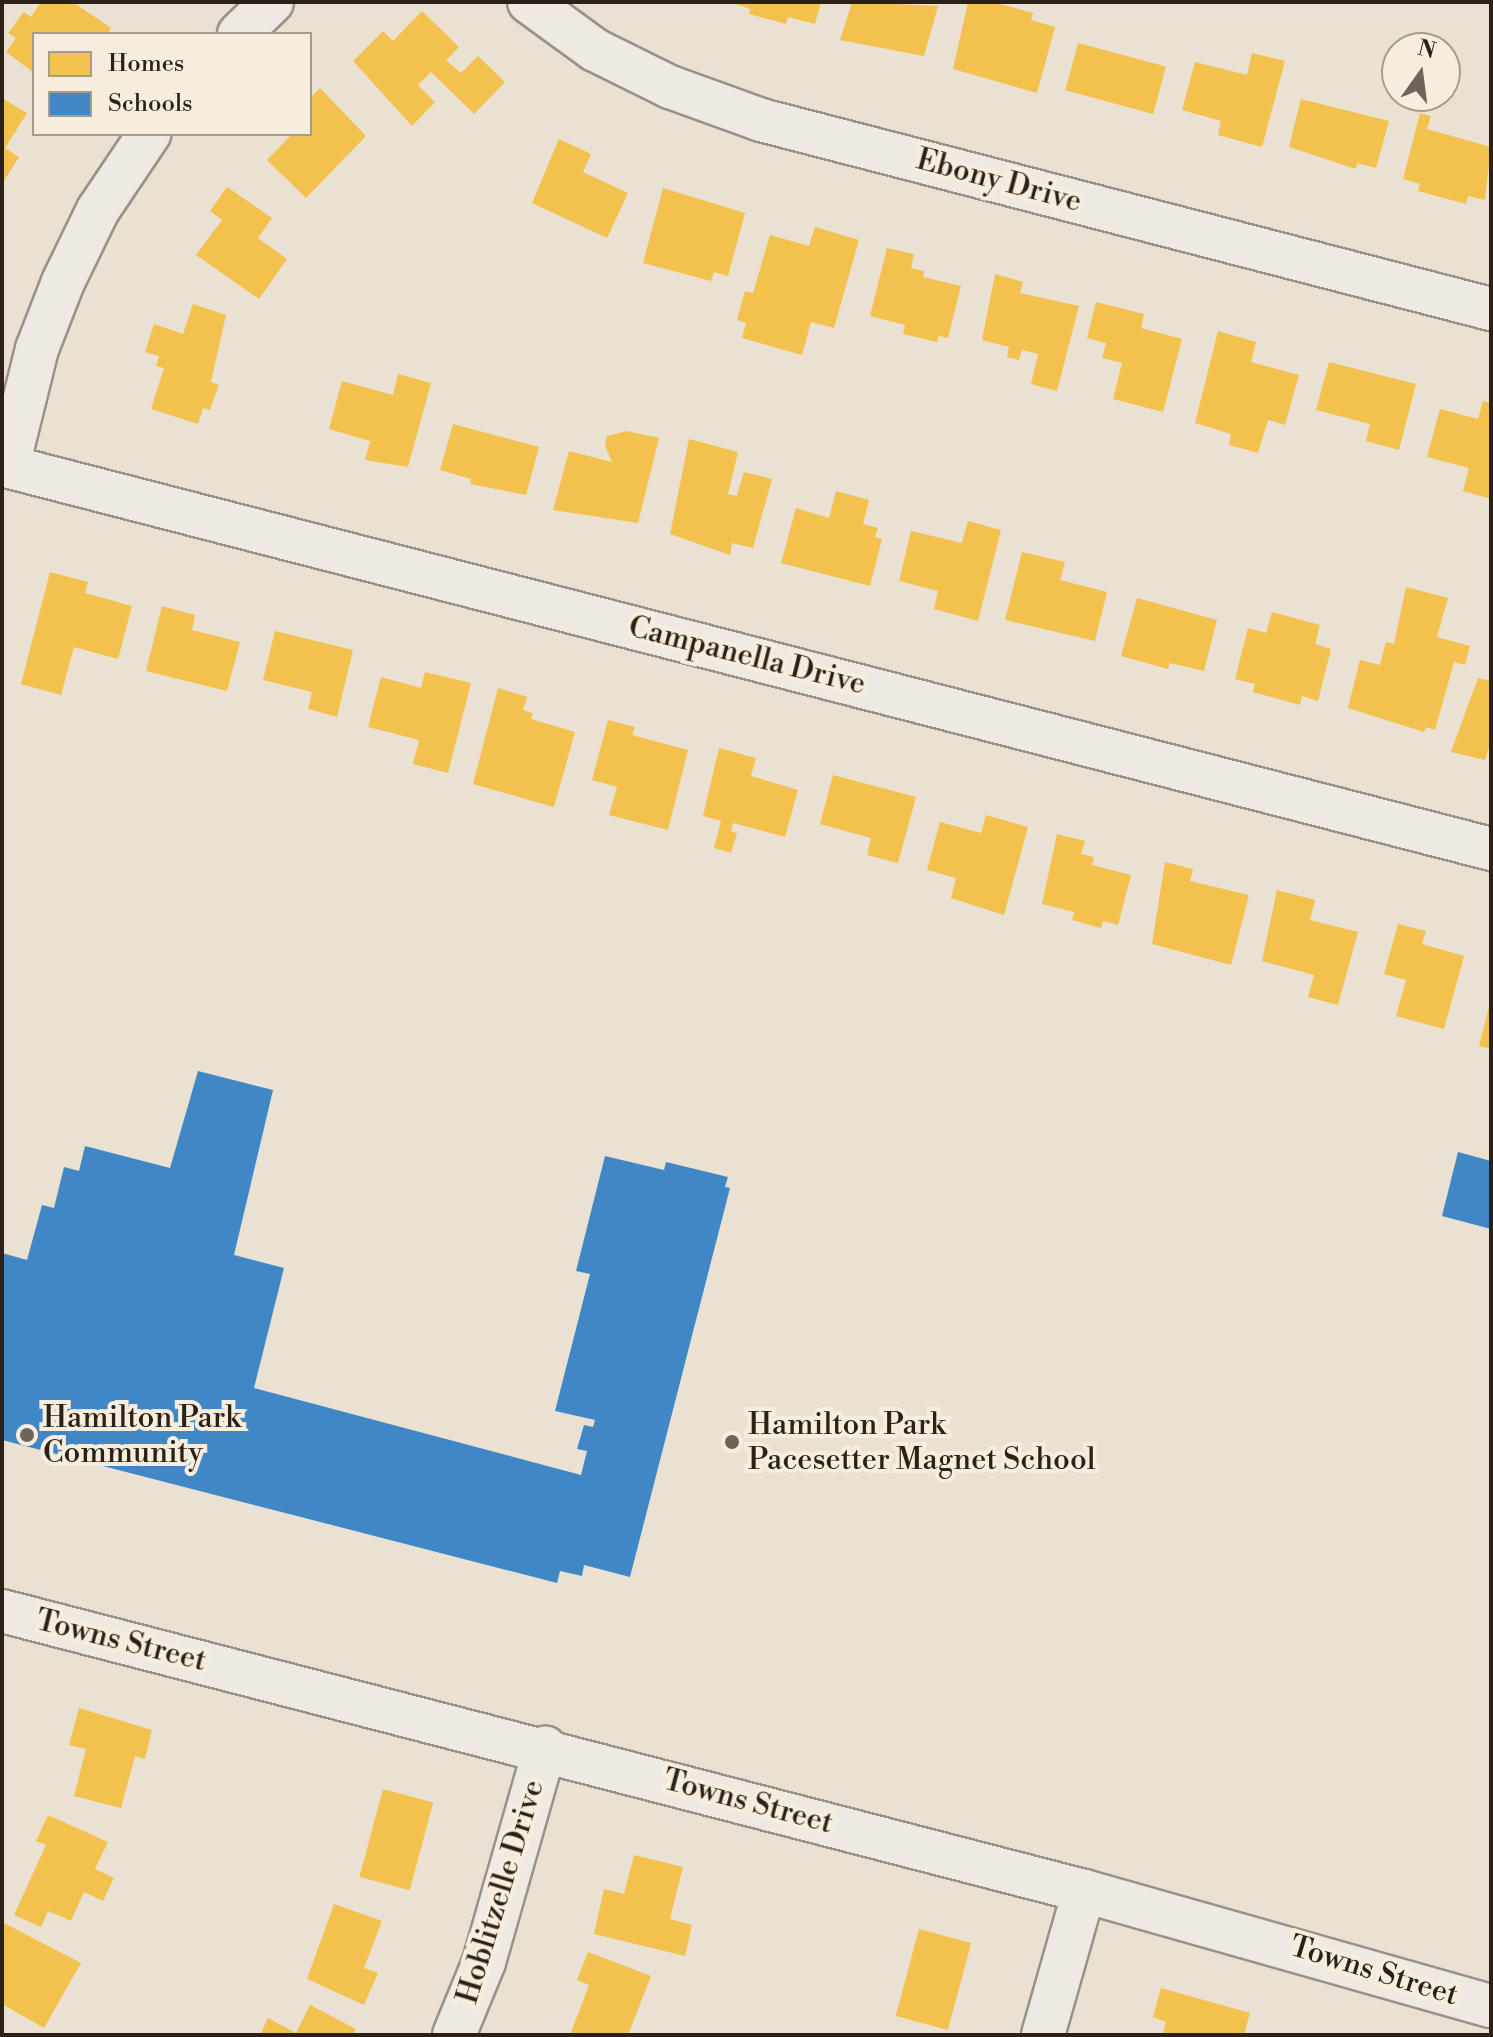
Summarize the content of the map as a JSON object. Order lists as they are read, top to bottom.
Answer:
{
  "streets": {
    "street": [
      "Ebony Drive",
      "Campanella Drive",
      "Towns Street",
      "Hoblitzelle Drive"
    ]
  },
  "crossings": [
    ["Towns Street", "Hoblitzelle Drive"]
  ],
  "places": ["Hamilton Park Community", "Hamilton Park Pacesetter Magnet School"],
  "legend": ["Homes", "Schools"],
  "north": "top"
}
